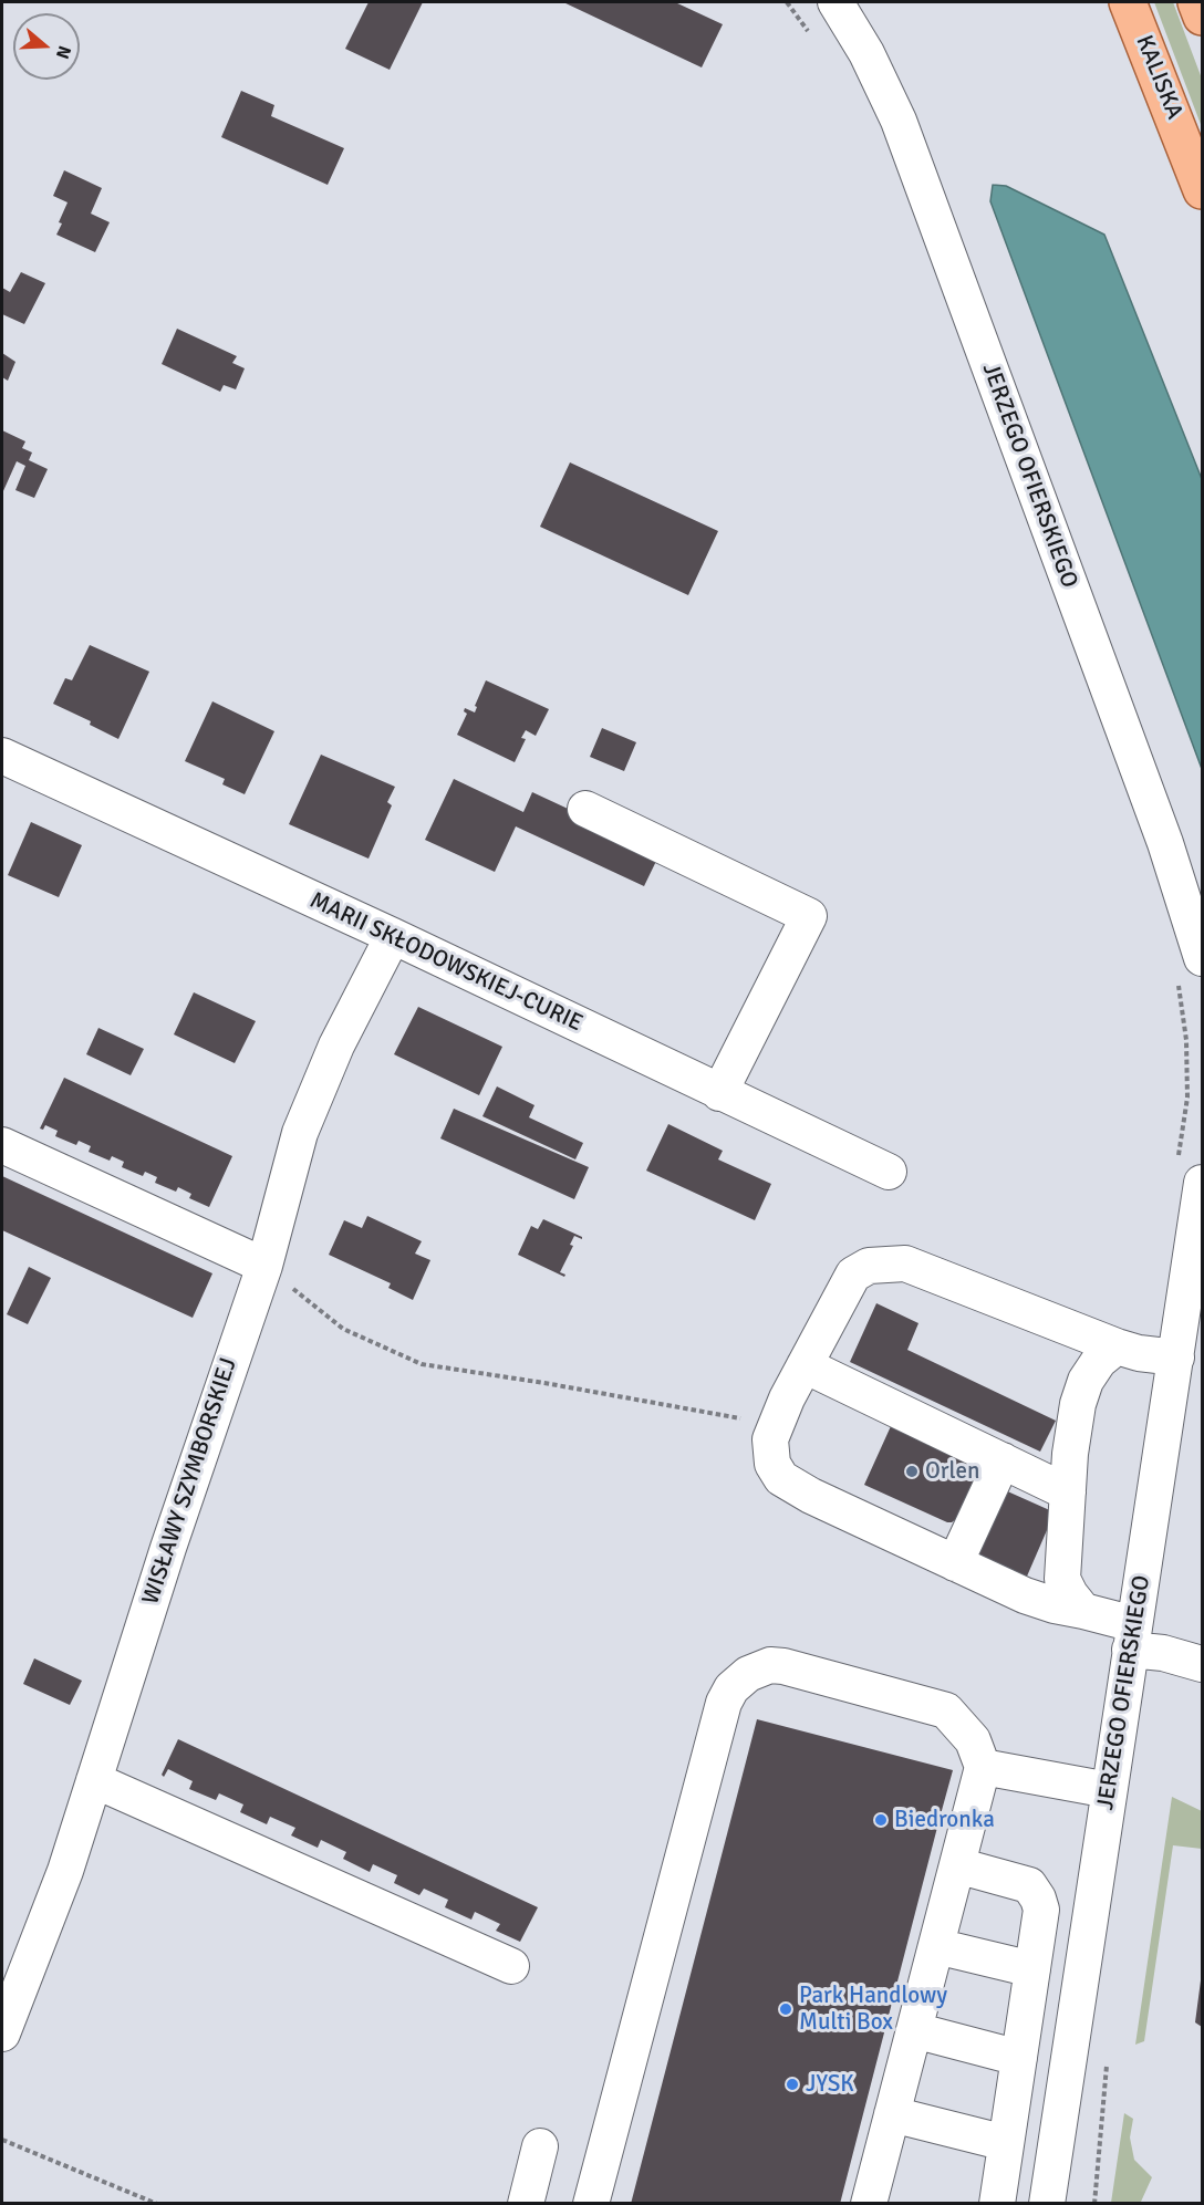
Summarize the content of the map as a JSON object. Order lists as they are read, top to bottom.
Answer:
{
  "streets": {
    "main road": ["KALISKA"],
    "street": ["JERZEGO OFIERSKIEGO", "MARII SKŁODOWSKIEJ-CURIE", "WISŁAWY SZYMBORSKIEJ"]
  },
  "crossings": [
    ["MARII SKŁODOWSKIEJ-CURIE", "WISŁAWY SZYMBORSKIEJ"]
  ],
  "places": [
    "Orlen",
    "Biedronka",
    "Park Handlowy Multi Box",
    "JYSK"
  ],
  "north": "right"
}
